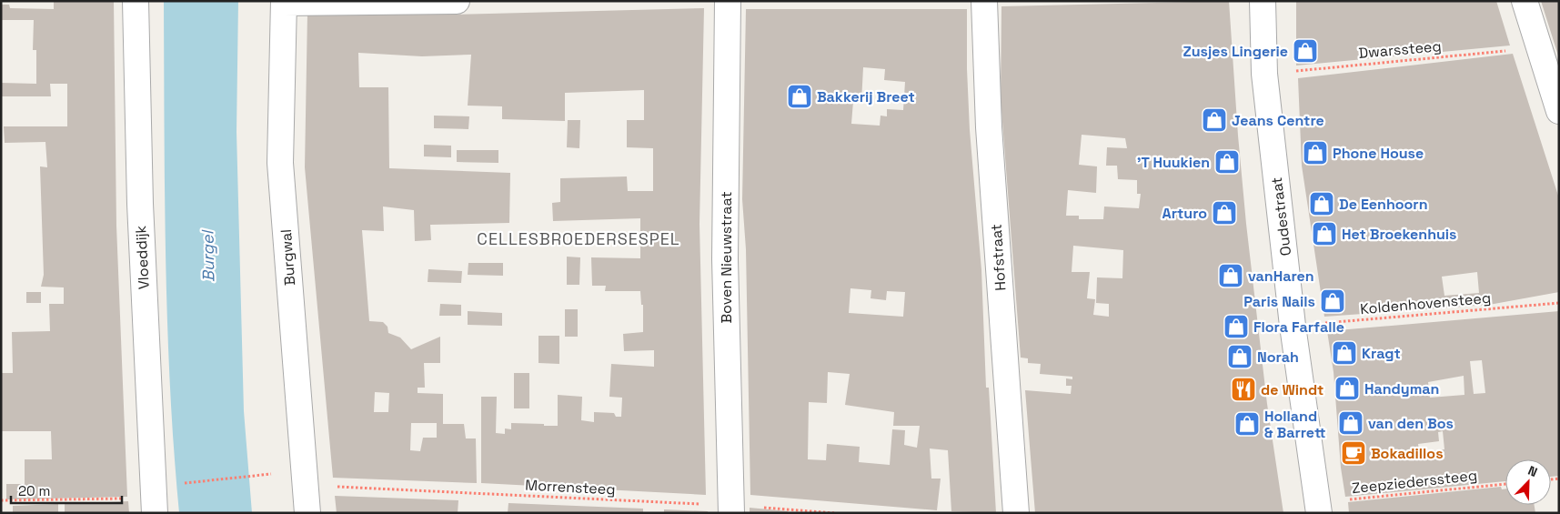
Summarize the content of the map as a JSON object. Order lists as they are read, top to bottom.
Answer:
{
  "streets": {
    "street": [
      "Oudestraat",
      "Vloeddijk",
      "Burgwal",
      "Boven Nieuwstraat",
      "Hofstraat"
    ],
    "path": [
      "Dwarssteeg",
      "Koldenhovensteeg",
      "Zeepziederssteeg",
      "Morrensteeg"
    ]
  },
  "crossings": [
    ["Dwarssteeg", "Oudestraat"],
    ["Oudestraat", "Koldenhovensteeg"],
    ["Oudestraat", "Zeepziederssteeg"],
    ["Burgwal", "Morrensteeg"],
    ["Boven Nieuwstraat", "Morrensteeg"]
  ],
  "districts": ["CELLESBROEDERSESPEL"],
  "water": ["Burgel"],
  "places": {
    "shop": [
      "Zusjes Lingerie",
      "Bakkerij Breet",
      "Jeans Centre",
      "Phone House",
      "'T Huukien",
      "De Eenhoorn",
      "Arturo",
      "Het Broekenhuis",
      "vanHaren",
      "Paris Nails",
      "Flora Farfalle",
      "Kragt",
      "Norah",
      "Handyman",
      "van den Bos",
      "Holland & Barrett"
    ],
    "restaurant": ["de Windt"],
    "cafe": ["Bokadillos"]
  },
  "scale_bar": "20 m",
  "north": "top right"
}
